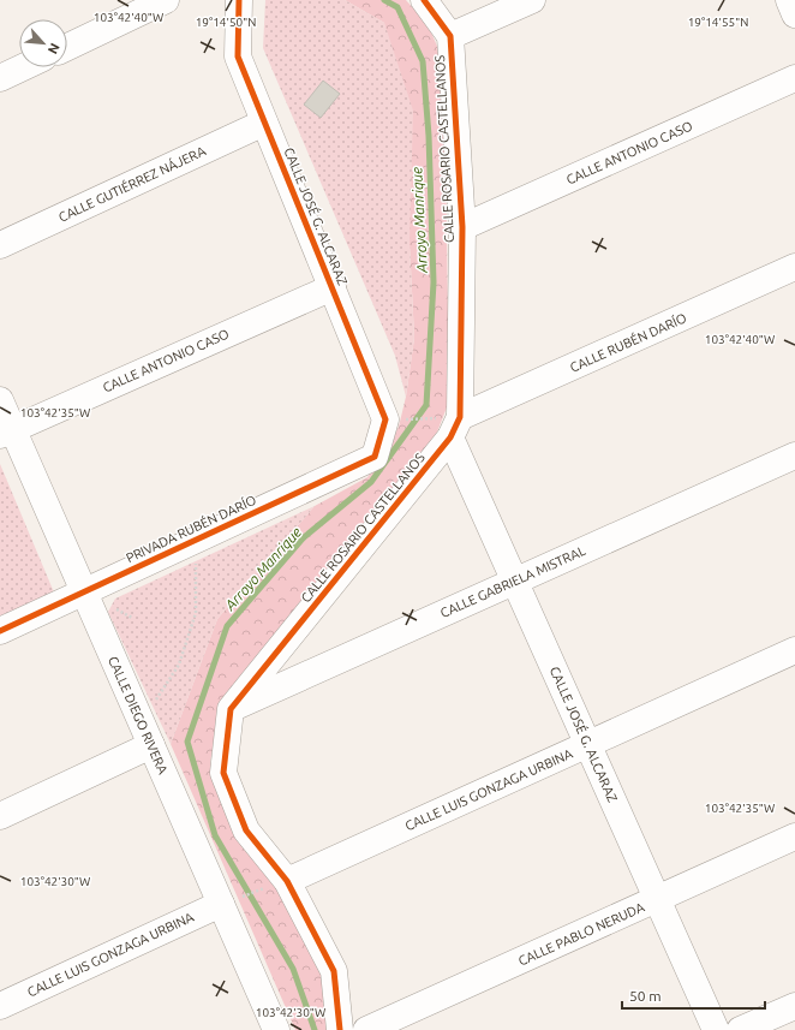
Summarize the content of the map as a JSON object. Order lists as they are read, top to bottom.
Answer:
{
  "streets": {
    "street": [
      "CALLE ROSARIO CASTELLANOS",
      "CALLE ANTONIO CASO",
      "CALLE GUTIÉRREZ NÁJERA",
      "CALLE JOSÉ G. ALCARAZ",
      "CALLE RUBÉN DARÍO",
      "PRIVADA RUBÉN DARÍO",
      "CALLE GABRIELA MISTRAL",
      "CALLE DIEGO RIVERA",
      "CALLE LUIS GONZAGA URBINA",
      "CALLE PABLO NERUDA"
    ]
  },
  "crossings": [
    ["CALLE ROSARIO CASTELLANOS", "CALLE ANTONIO CASO"],
    ["CALLE ROSARIO CASTELLANOS", "CALLE JOSÉ G. ALCARAZ"],
    ["CALLE ROSARIO CASTELLANOS", "CALLE RUBÉN DARÍO"],
    ["CALLE ROSARIO CASTELLANOS", "CALLE GABRIELA MISTRAL"],
    ["CALLE ANTONIO CASO", "CALLE JOSÉ G. ALCARAZ"],
    ["CALLE ANTONIO CASO", "CALLE DIEGO RIVERA"],
    ["CALLE GUTIÉRREZ NÁJERA", "CALLE JOSÉ G. ALCARAZ"],
    ["CALLE JOSÉ G. ALCARAZ", "CALLE RUBÉN DARÍO"],
    ["CALLE JOSÉ G. ALCARAZ", "PRIVADA RUBÉN DARÍO"],
    ["CALLE JOSÉ G. ALCARAZ", "CALLE GABRIELA MISTRAL"],
    ["CALLE JOSÉ G. ALCARAZ", "CALLE LUIS GONZAGA URBINA"],
    ["CALLE JOSÉ G. ALCARAZ", "CALLE PABLO NERUDA"],
    ["PRIVADA RUBÉN DARÍO", "CALLE DIEGO RIVERA"],
    ["CALLE DIEGO RIVERA", "CALLE LUIS GONZAGA URBINA"]
  ],
  "water": ["Arroyo Manrique"],
  "scale_bar": "50 m",
  "north": "bottom right",
  "coordinates": [
    "103°42'40\"W",
    "19°14'50\"N",
    "19°14'55\"N",
    "103°42'35\"W",
    "103°42'30\"W"
  ]
}
